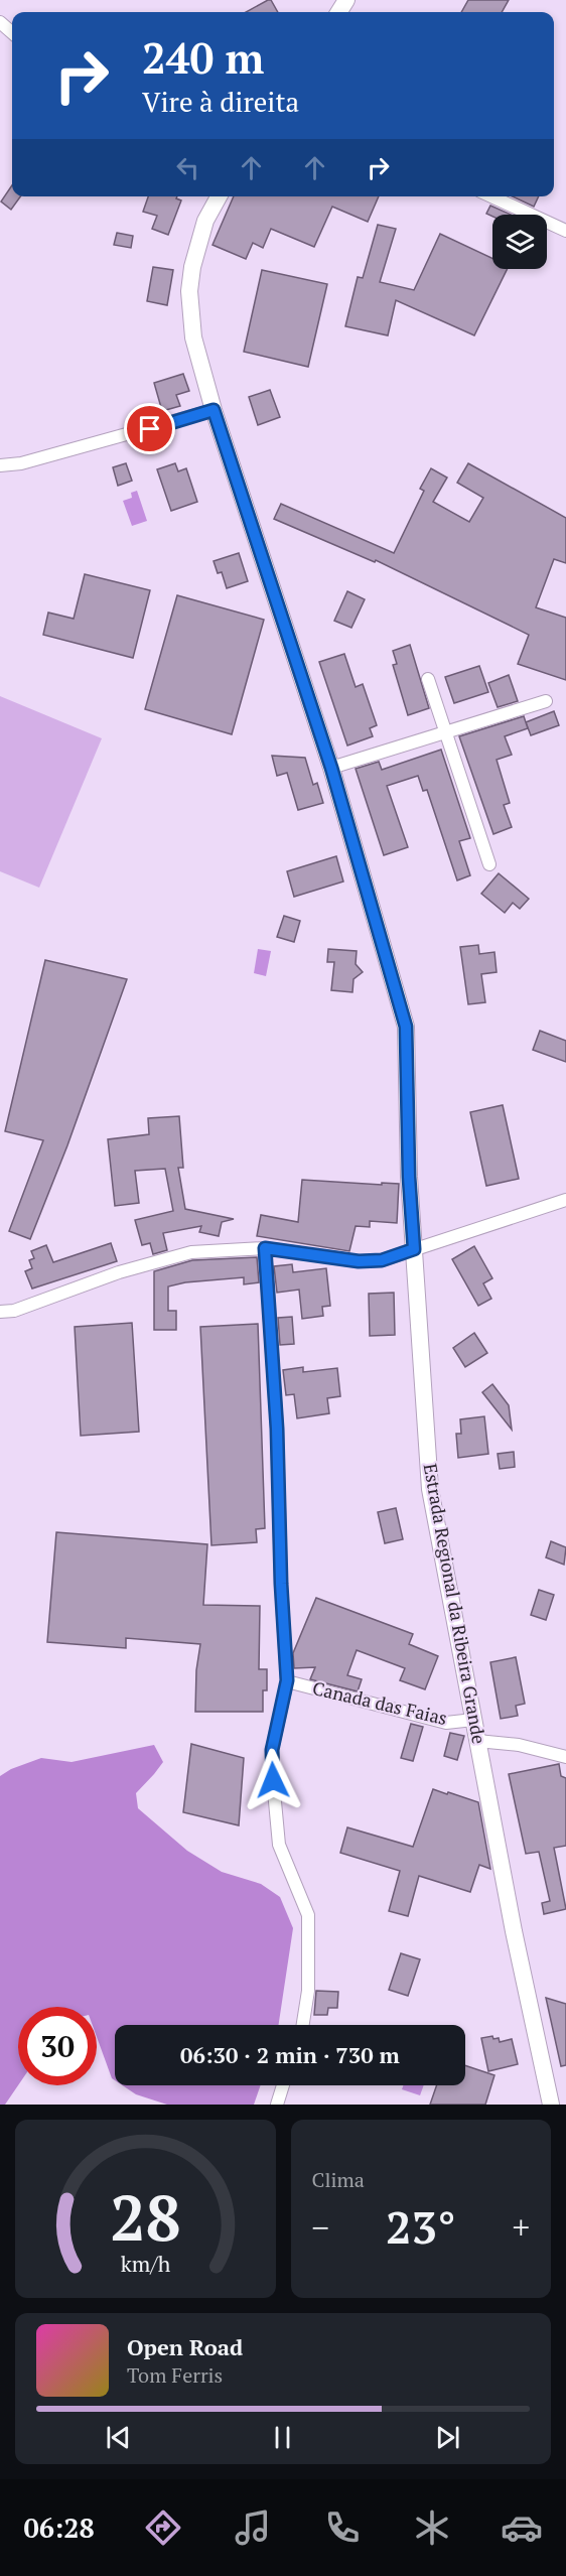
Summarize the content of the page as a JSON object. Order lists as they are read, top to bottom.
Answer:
{
  "streets": {
    "main road": ["Estrada Regional da Ribeira Grande"],
    "street": ["Canada das Faias"]
  },
  "crossings": [
    ["Estrada Regional da Ribeira Grande", "Canada das Faias"]
  ],
  "page": {
    "turn": ["240 m", "Vire à direita"],
    "limit": "30",
    "trip": "06:30 · 2 min · 730 m",
    "tile": "Clima",
    "heat": ["−", "23°", "+"],
    "song": ["Open Road", "Tom Ferris"],
    "tabs": "06:28",
    "gauge": ["28", "km/h"]
  }
}
